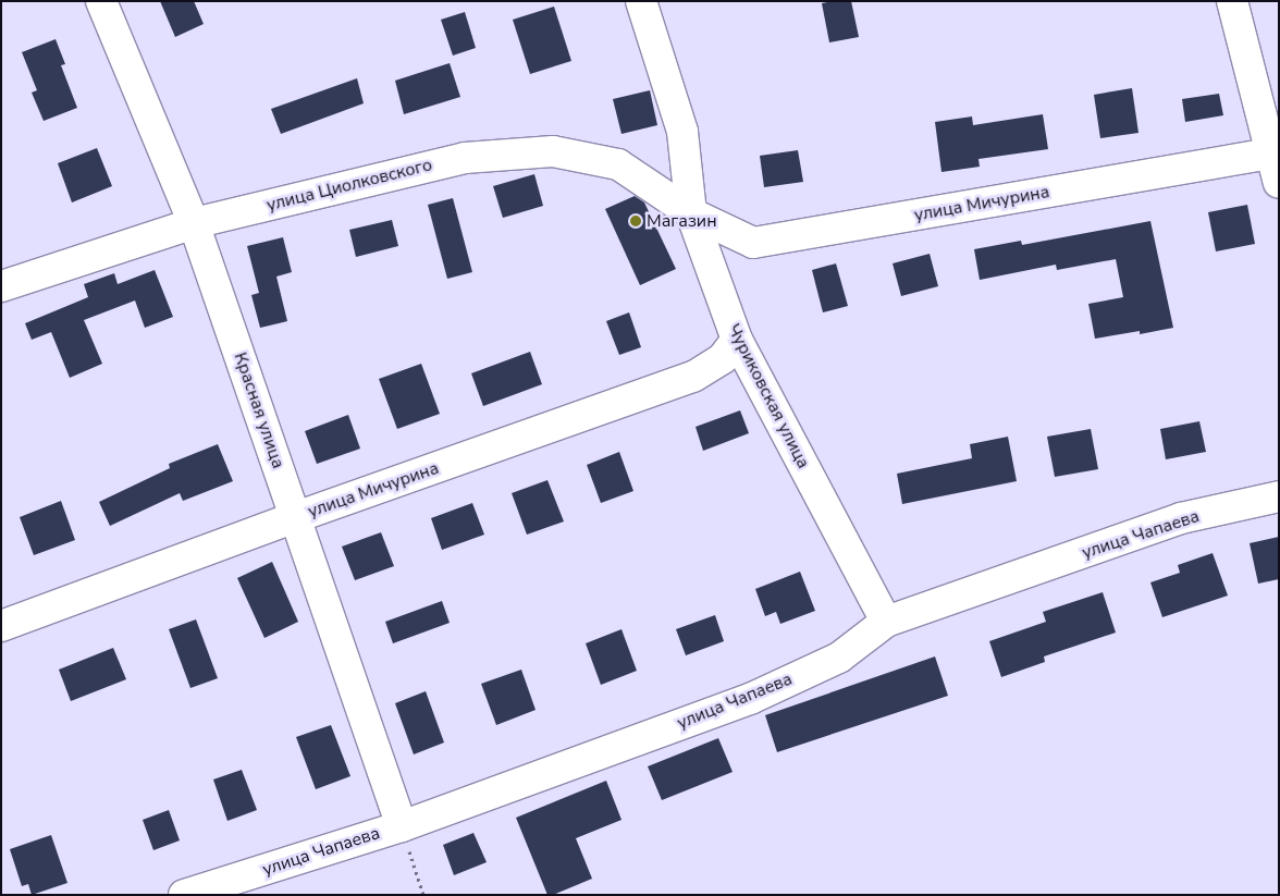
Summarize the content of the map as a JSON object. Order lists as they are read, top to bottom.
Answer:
{
  "streets": {
    "street": [
      "улица Циолковского",
      "улица Мичурина",
      "Чуриковская улица",
      "Красная улица",
      "улица Чапаева"
    ]
  },
  "crossings": [
    ["улица Циолковского", "улица Мичурина"],
    ["улица Циолковского", "Чуриковская улица"],
    ["улица Циолковского", "Красная улица"],
    ["улица Мичурина", "Чуриковская улица"],
    ["улица Мичурина", "Красная улица"],
    ["Чуриковская улица", "улица Чапаева"],
    ["Красная улица", "улица Чапаева"]
  ],
  "places": ["Магазин"]
}
